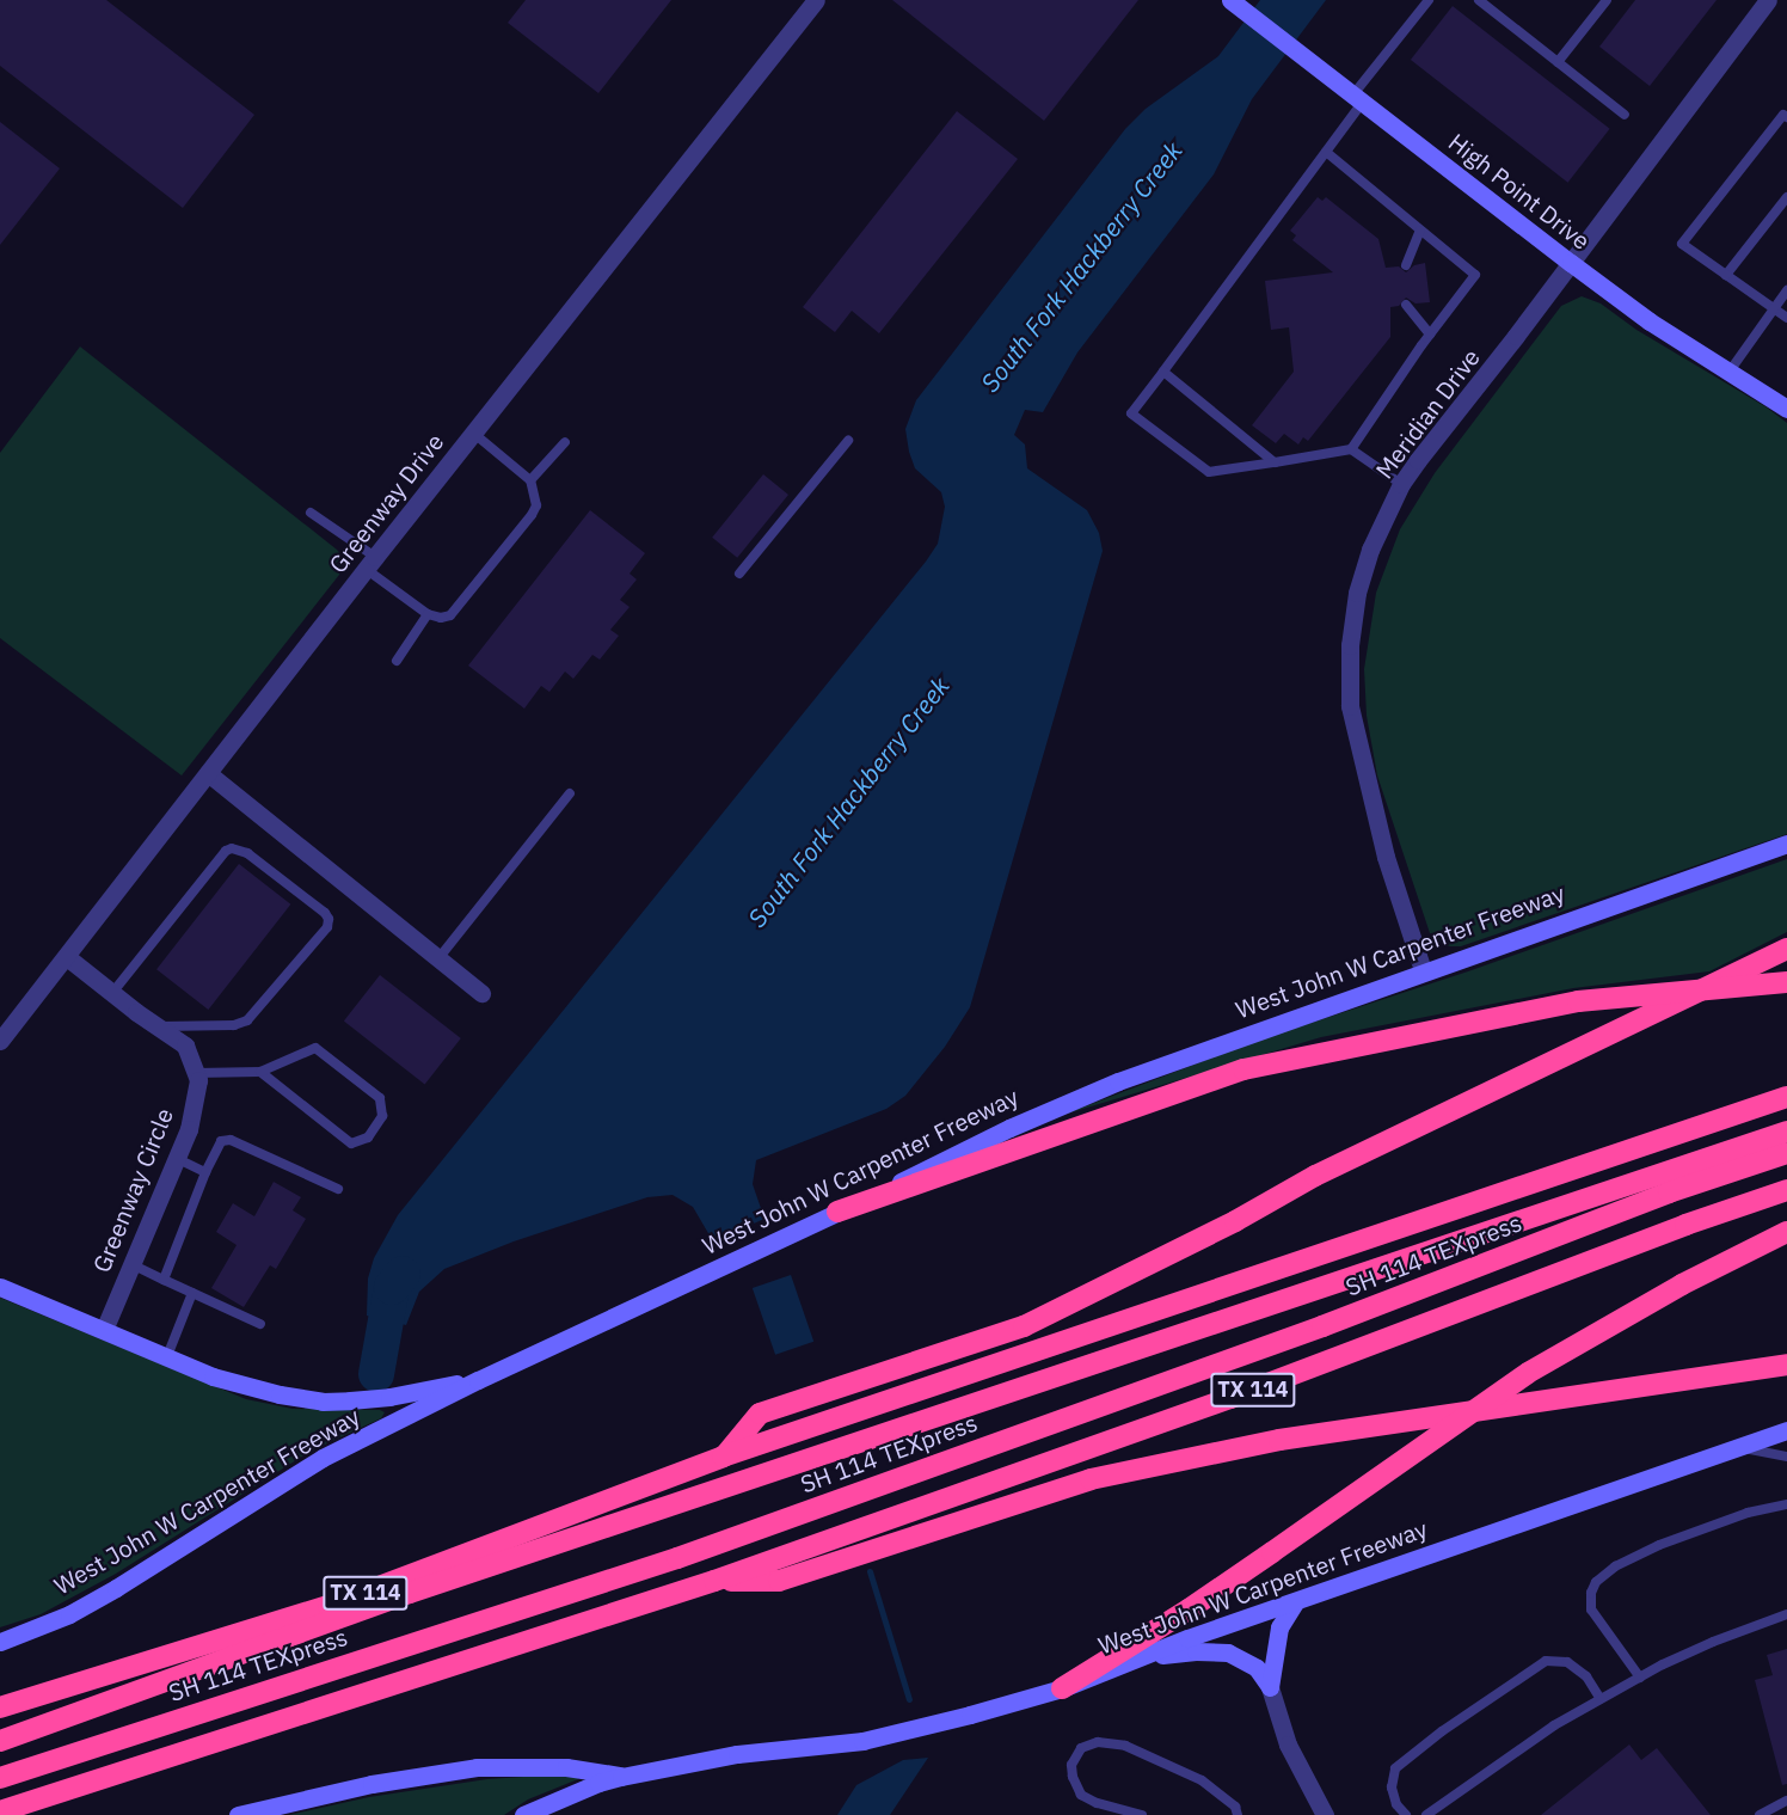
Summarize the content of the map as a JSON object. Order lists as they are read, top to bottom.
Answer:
{
  "streets": {
    "highway": ["SH 114 TEXpress", "TX 114"],
    "main road": ["High Point Drive", "West John W Carpenter Freeway"],
    "street": ["Meridian Drive", "Greenway Drive", "Greenway Circle"]
  },
  "crossings": [
    ["High Point Drive", "Meridian Drive"],
    ["Meridian Drive", "West John W Carpenter Freeway"]
  ],
  "water": ["South Fork Hackberry Creek"]
}
